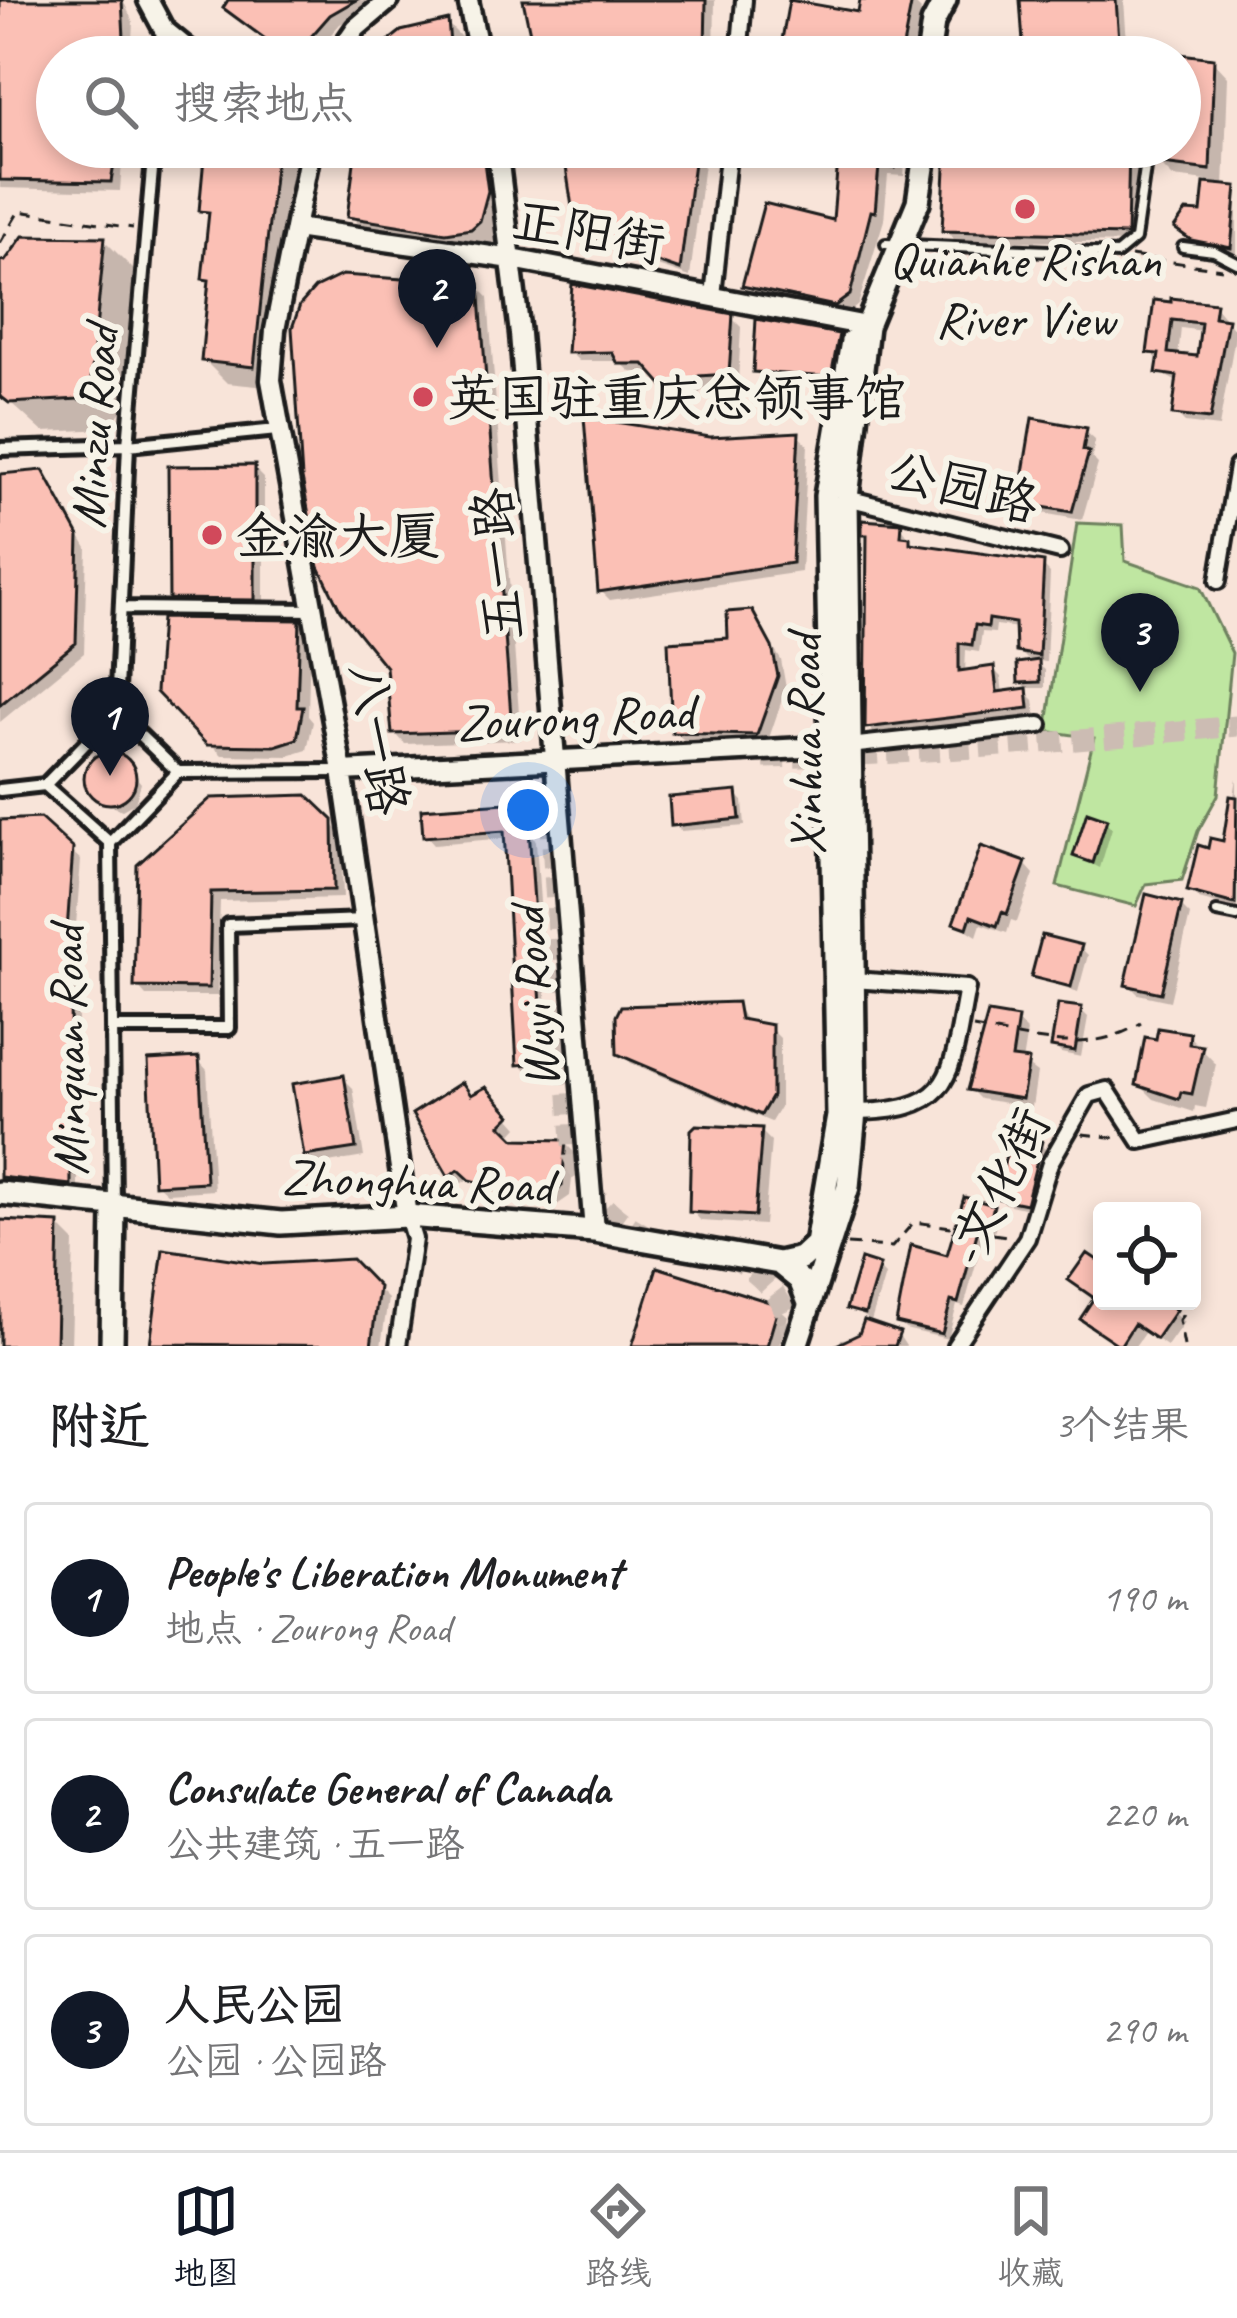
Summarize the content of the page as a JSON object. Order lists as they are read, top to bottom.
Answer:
{
  "streets": {
    "main road": ["Xinhua Road", "Minquan Road", "Zhonghua Road"],
    "street": [
      "正阳街",
      "Minzu Road",
      "公园路",
      "五一路",
      "Zourong Road",
      "八一路",
      "Wuyi Road",
      "-文化街"
    ]
  },
  "crossings": [
    ["正阳街", "五一路"],
    ["正阳街", "八一路"],
    ["正阳街", "Xinhua Road"],
    ["公园路", "Xinhua Road"],
    ["五一路", "Zourong Road"],
    ["五一路", "Wuyi Road"],
    ["Zourong Road", "八一路"],
    ["Zourong Road", "Xinhua Road"],
    ["Zourong Road", "Wuyi Road"],
    ["八一路", "Zhonghua Road"],
    ["Xinhua Road", "Zhonghua Road"],
    ["Wuyi Road", "Zhonghua Road"],
    ["Minquan Road", "Zhonghua Road"]
  ],
  "places": ["Quianhe Rishan River View", "英国驻重庆总领事馆", "金渝大厦"],
  "page": {
    "search": "搜索地点",
    "pins": ["2", "3", "1"],
    "heading": ["附近", "3个结果"],
    "list": [
      {
        "mark": "1",
        "name": "People's Liberation Monument",
        "note": "地点 · Zourong Road",
        "value": "190 m"
      },
      {
        "mark": "2",
        "name": "Consulate General of Canada",
        "note": "公共建筑 · 五一路",
        "value": "220 m"
      },
      {
        "mark": "3",
        "name": "人民公园",
        "note": "公园 · 公园路",
        "value": "290 m"
      }
    ],
    "nav": ["地图", "路线", "收藏"]
  }
}
